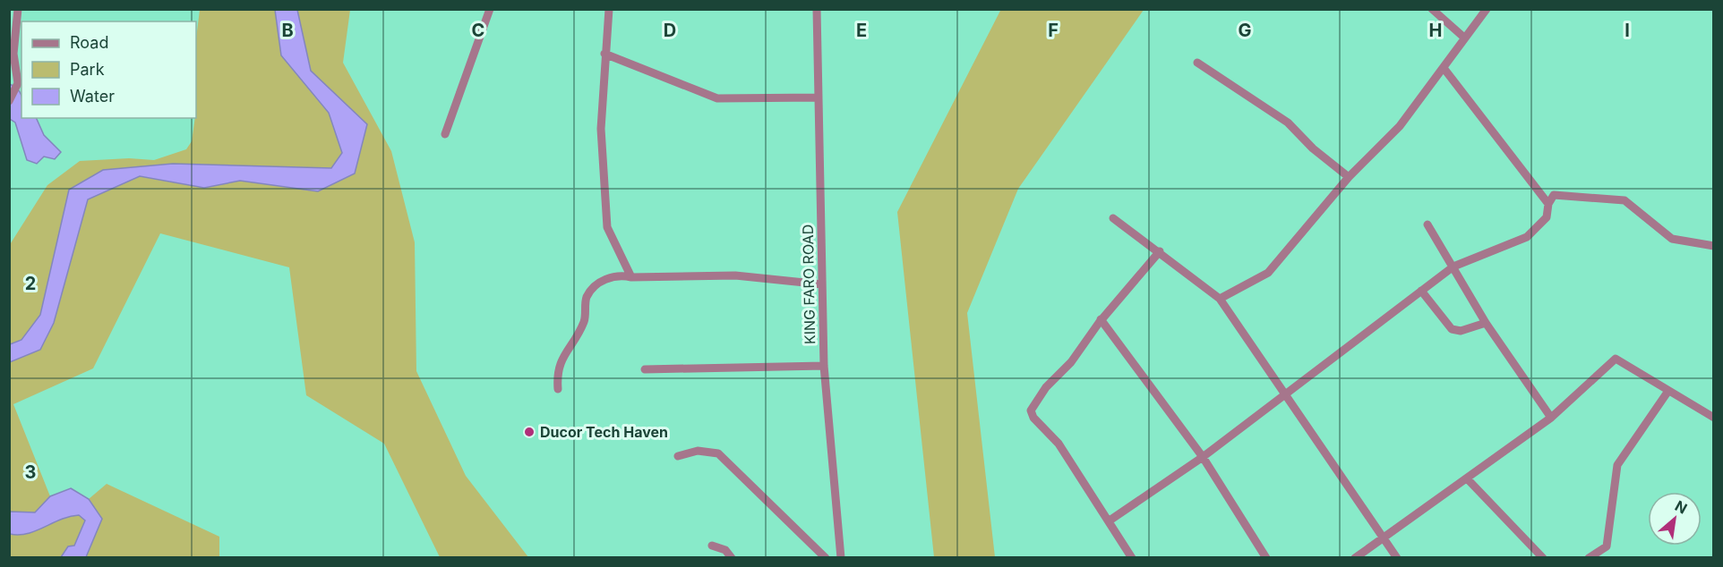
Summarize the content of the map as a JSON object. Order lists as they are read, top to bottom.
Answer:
{
  "streets": {
    "street": ["KING FARO ROAD"]
  },
  "places": ["Ducor Tech Haven"],
  "legend": ["Road", "Park", "Water"],
  "north": "top right",
  "grid": {
    "columns": [
      "B",
      "C",
      "D",
      "E",
      "F",
      "G",
      "H",
      "I"
    ],
    "rows": ["2", "3"]
  }
}
